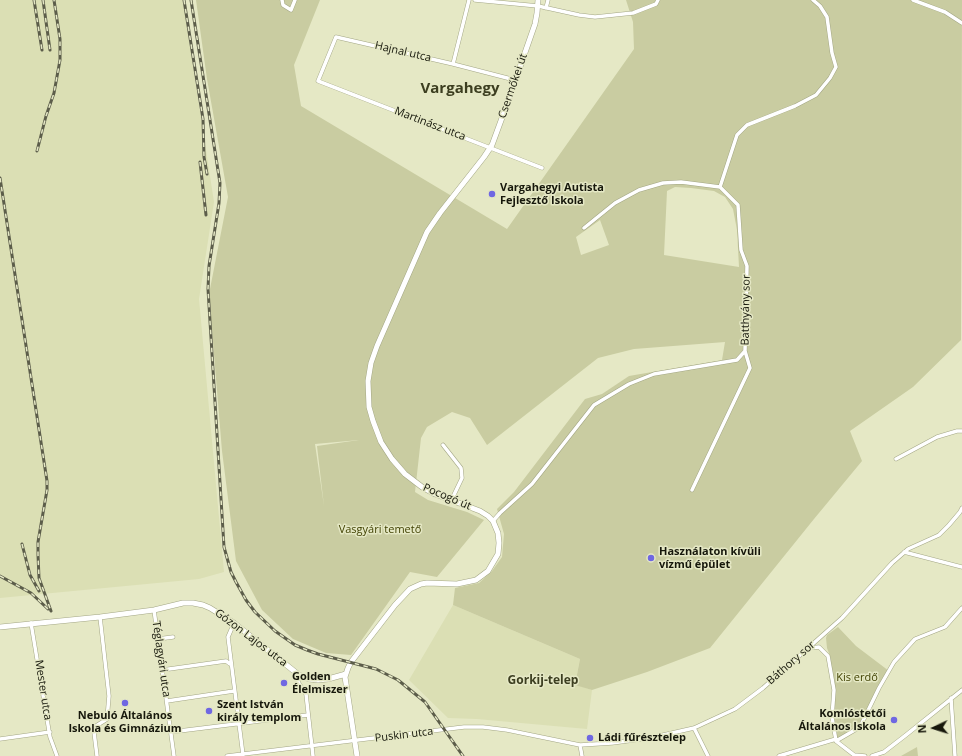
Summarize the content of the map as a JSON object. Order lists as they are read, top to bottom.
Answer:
{
  "streets": {
    "main road": ["Csermőkei út", "Pocogó út", "Gózon Lajos utca"],
    "street": [
      "Hajnal utca",
      "Martinász utca",
      "Batthyány sor",
      "Téglagyári utca",
      "Báthory sor",
      "Mester utca",
      "Puskin utca"
    ]
  },
  "crossings": [
    ["Hajnal utca", "Csermőkei út"],
    ["Hajnal utca", "Martinász utca"],
    ["Csermőkei út", "Martinász utca"],
    ["Csermőkei út", "Pocogó út"],
    ["Batthyány sor", "Pocogó út"],
    ["Gózon Lajos utca", "Téglagyári utca"],
    ["Gózon Lajos utca", "Mester utca"],
    ["Báthory sor", "Puskin utca"]
  ],
  "districts": ["Vargahegy", "Gorkij-telep"],
  "parks": ["Vasgyári temető", "Kis erdő"],
  "places": [
    "Vargahegyi Autista Fejlesztő Iskola",
    "Használaton kívüli vízmű épület",
    "Golden Élelmiszer",
    "Nebuló Általános Iskola és Gimnázium",
    "Szent István király templom",
    "Komlóstetői Általános Iskola",
    "Ládi fűrésztelep"
  ],
  "north": "left"
}
